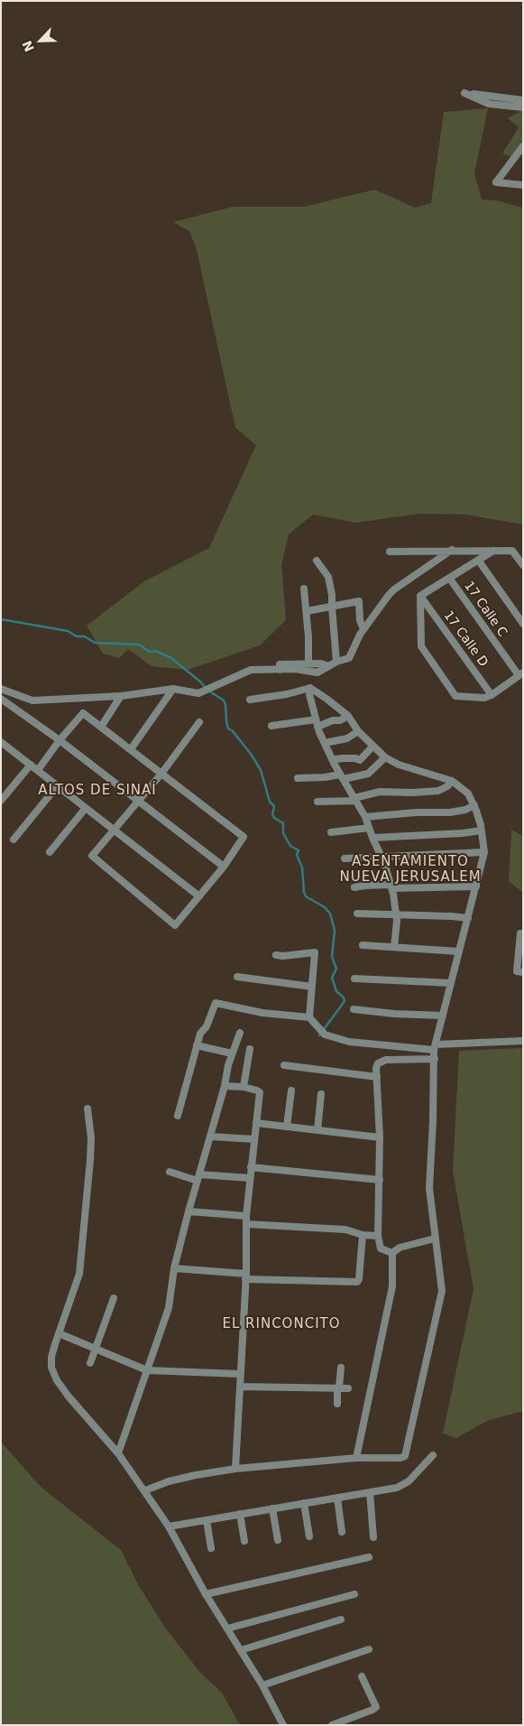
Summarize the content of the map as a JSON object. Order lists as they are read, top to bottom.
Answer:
{
  "streets": {
    "street": ["17 Calle C", "17 Calle D"]
  },
  "districts": ["ALTOS DE SINAÍ", "ASENTAMIENTO NUEVA JERUSALEM", "EL RINCONCITO"],
  "north": "bottom left"
}
